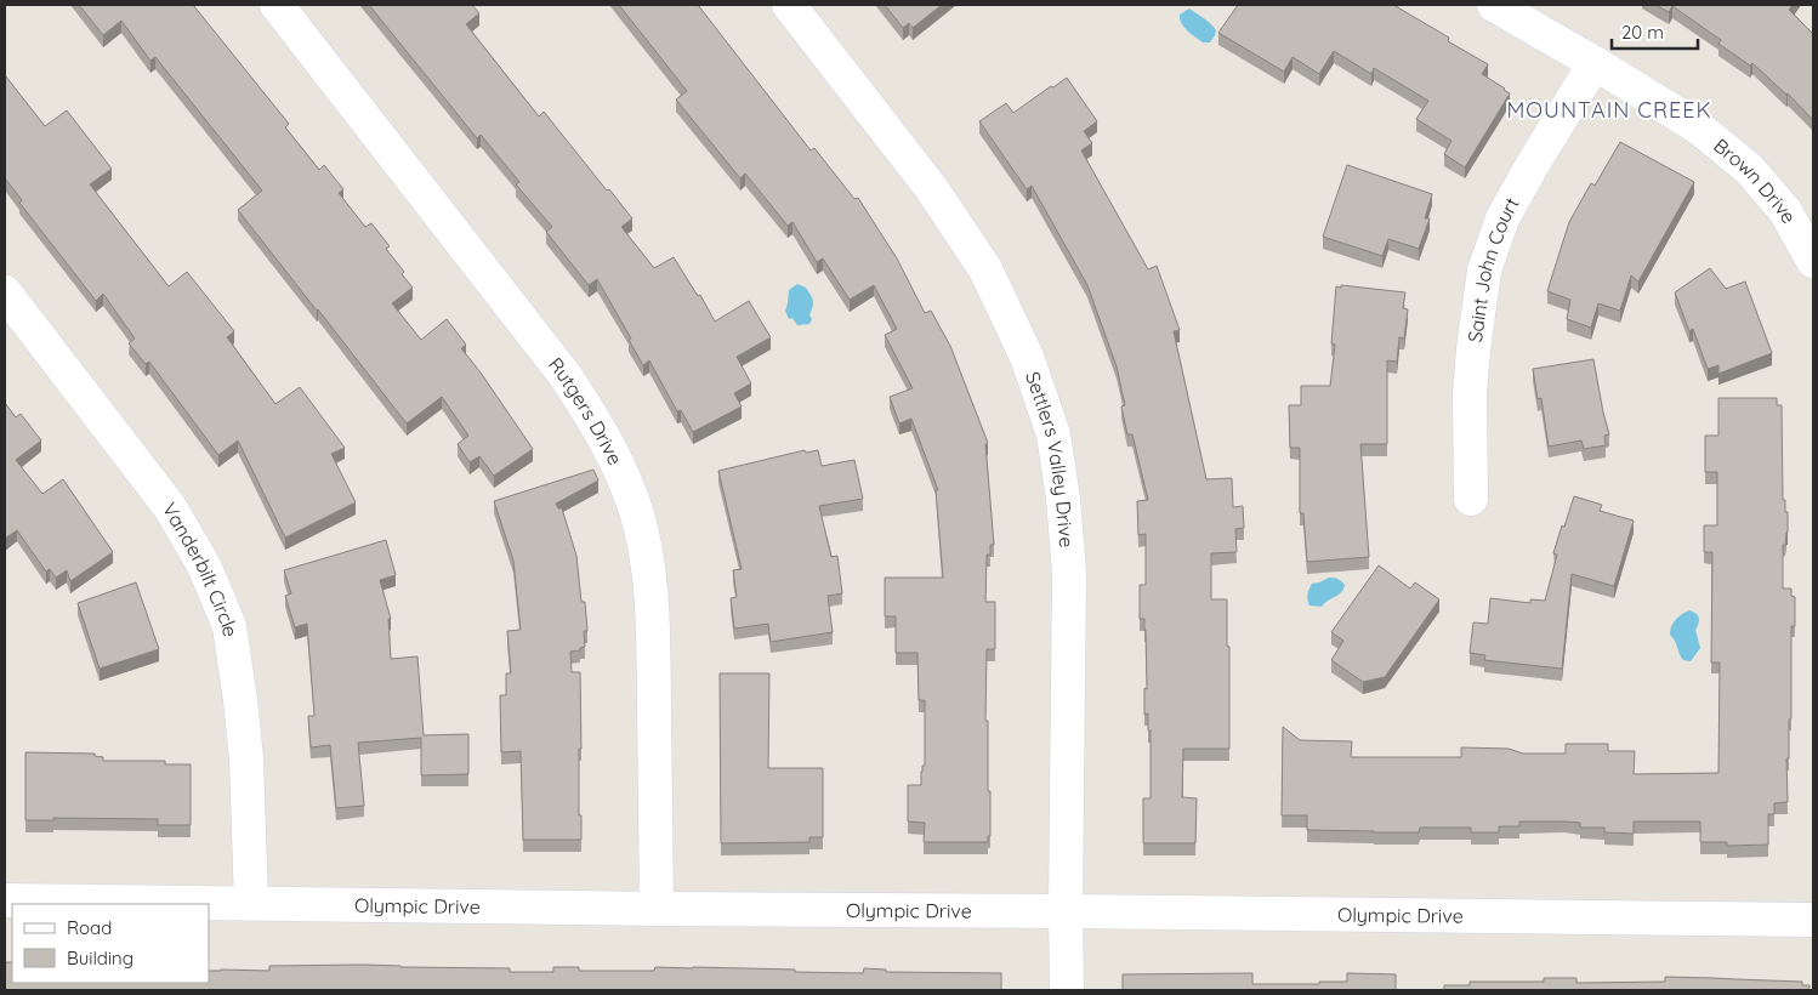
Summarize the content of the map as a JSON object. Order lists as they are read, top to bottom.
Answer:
{
  "streets": {
    "street": [
      "Brown Drive",
      "Saint John Court",
      "Rutgers Drive",
      "Settlers Valley Drive",
      "Vanderbilt Circle",
      "Olympic Drive"
    ]
  },
  "crossings": [
    ["Brown Drive", "Saint John Court"],
    ["Rutgers Drive", "Olympic Drive"],
    ["Settlers Valley Drive", "Olympic Drive"],
    ["Vanderbilt Circle", "Olympic Drive"]
  ],
  "districts": ["MOUNTAIN CREEK"],
  "legend": ["Road", "Building"],
  "scale_bar": "20 m"
}
